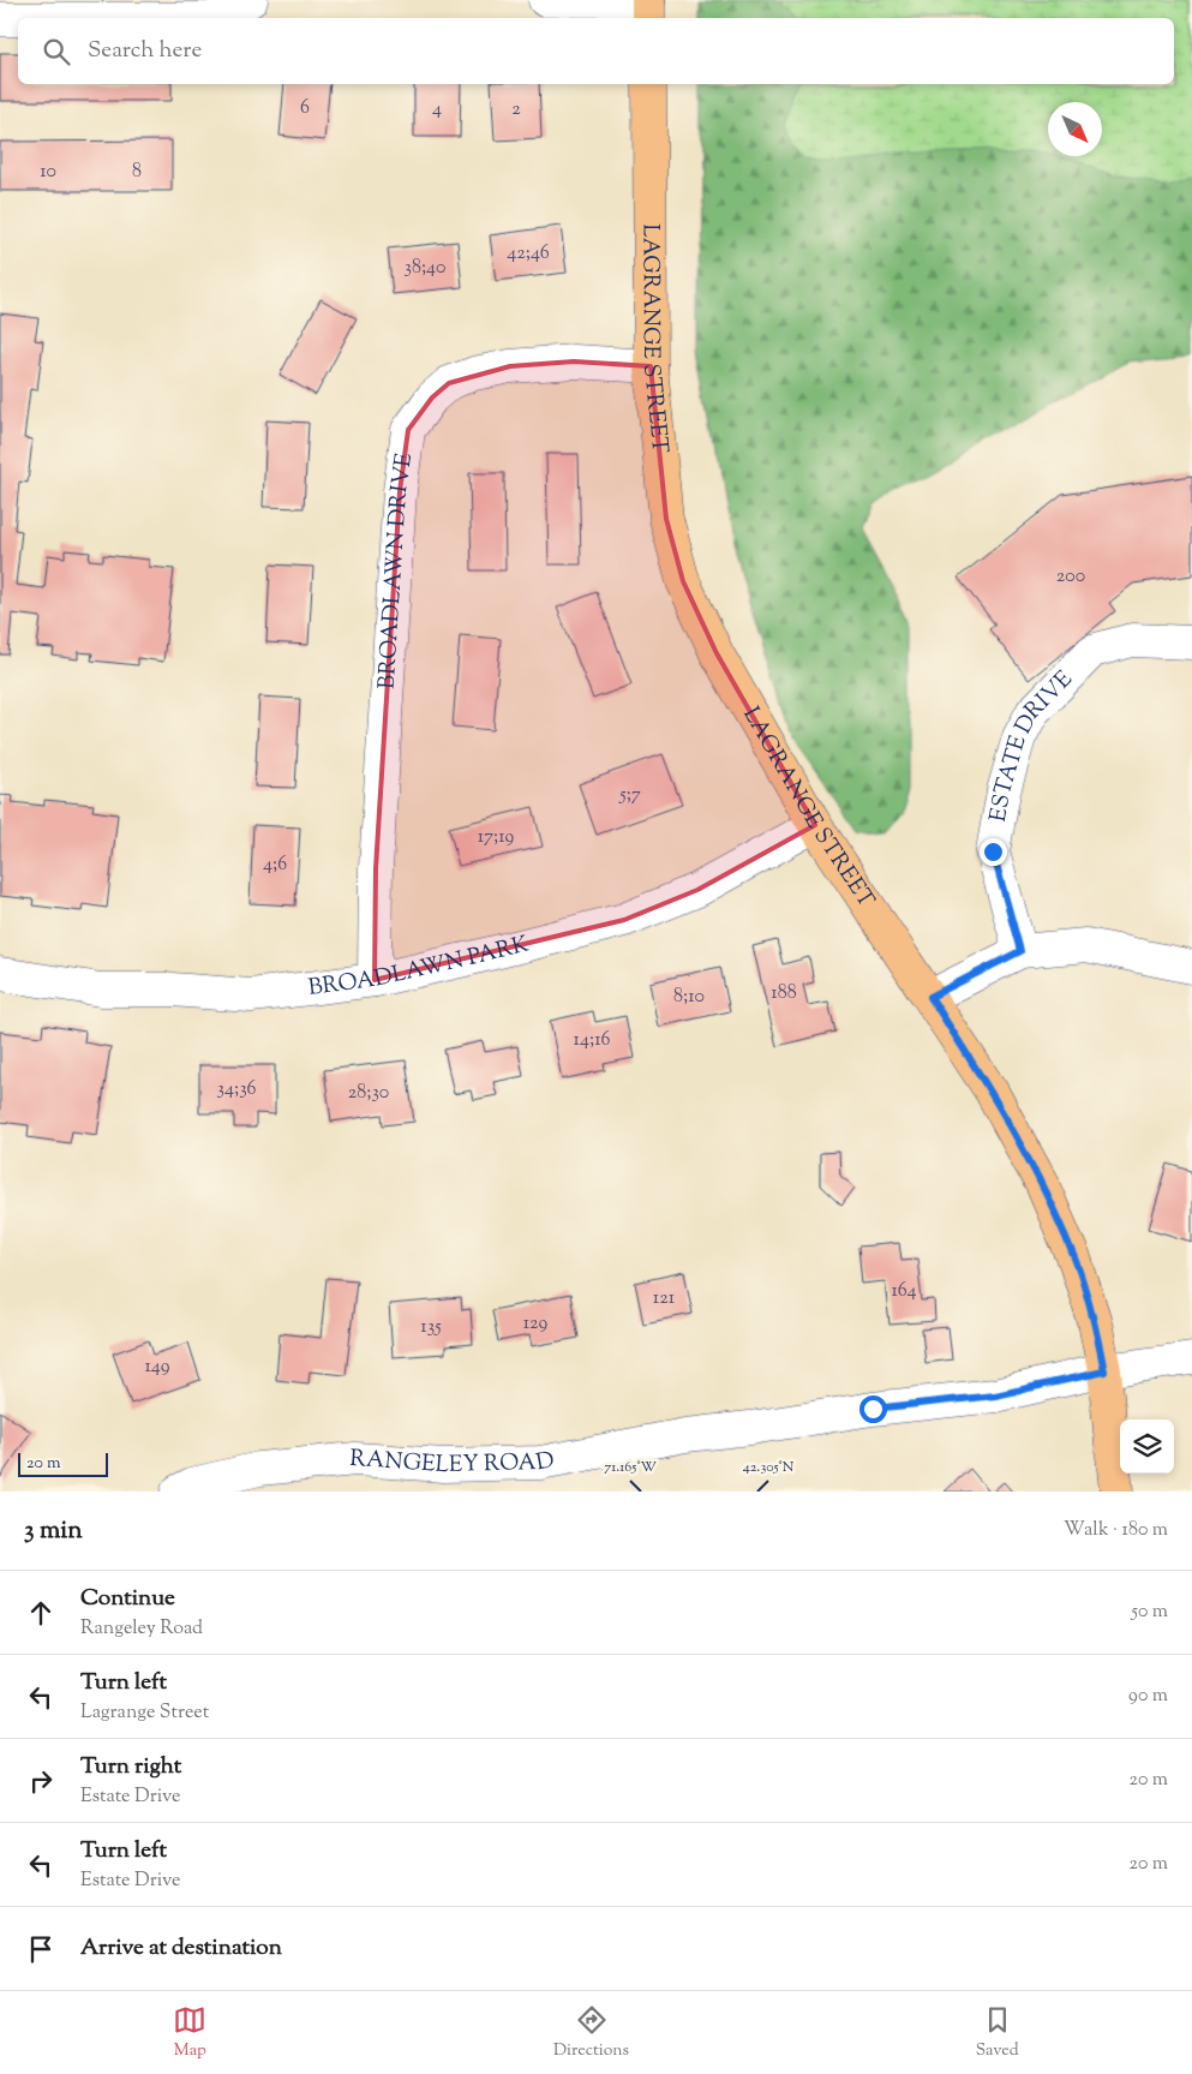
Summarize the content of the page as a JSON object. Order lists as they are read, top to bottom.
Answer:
{
  "streets": {
    "main road": ["LAGRANGE STREET"],
    "street": [
      "BROADLAWN DRIVE",
      "ESTATE DRIVE",
      "BROADLAWN PARK",
      "RANGELEY ROAD"
    ]
  },
  "crossings": [
    ["LAGRANGE STREET", "BROADLAWN DRIVE"],
    ["LAGRANGE STREET", "BROADLAWN PARK"],
    ["LAGRANGE STREET", "RANGELEY ROAD"],
    ["BROADLAWN DRIVE", "BROADLAWN PARK"]
  ],
  "house_numbers": [
    "6",
    "4",
    "2",
    "10",
    "8",
    "42;46",
    "38;40",
    "200",
    "5;7",
    "17;19",
    "4;6",
    "188",
    "8;10",
    "14;16",
    "34;36",
    "28;30",
    "164",
    "121",
    "129",
    "135",
    "149"
  ],
  "scale_bar": "20 m",
  "north": "bottom right",
  "page": {
    "search": "Search here",
    "scale": "20 m",
    "heading": ["3 min", "Walk · 180 m"],
    "list": [
      ["Continue", "Rangeley Road", "50 m"],
      ["Turn left", "Lagrange Street", "90 m"],
      ["Turn right", "Estate Drive", "20 m"],
      ["Turn left", "Estate Drive", "20 m"],
      "Arrive at destination"
    ],
    "nav": ["Map", "Directions", "Saved"]
  },
  "coordinates": ["71.165°W", "42.305°N"]
}
